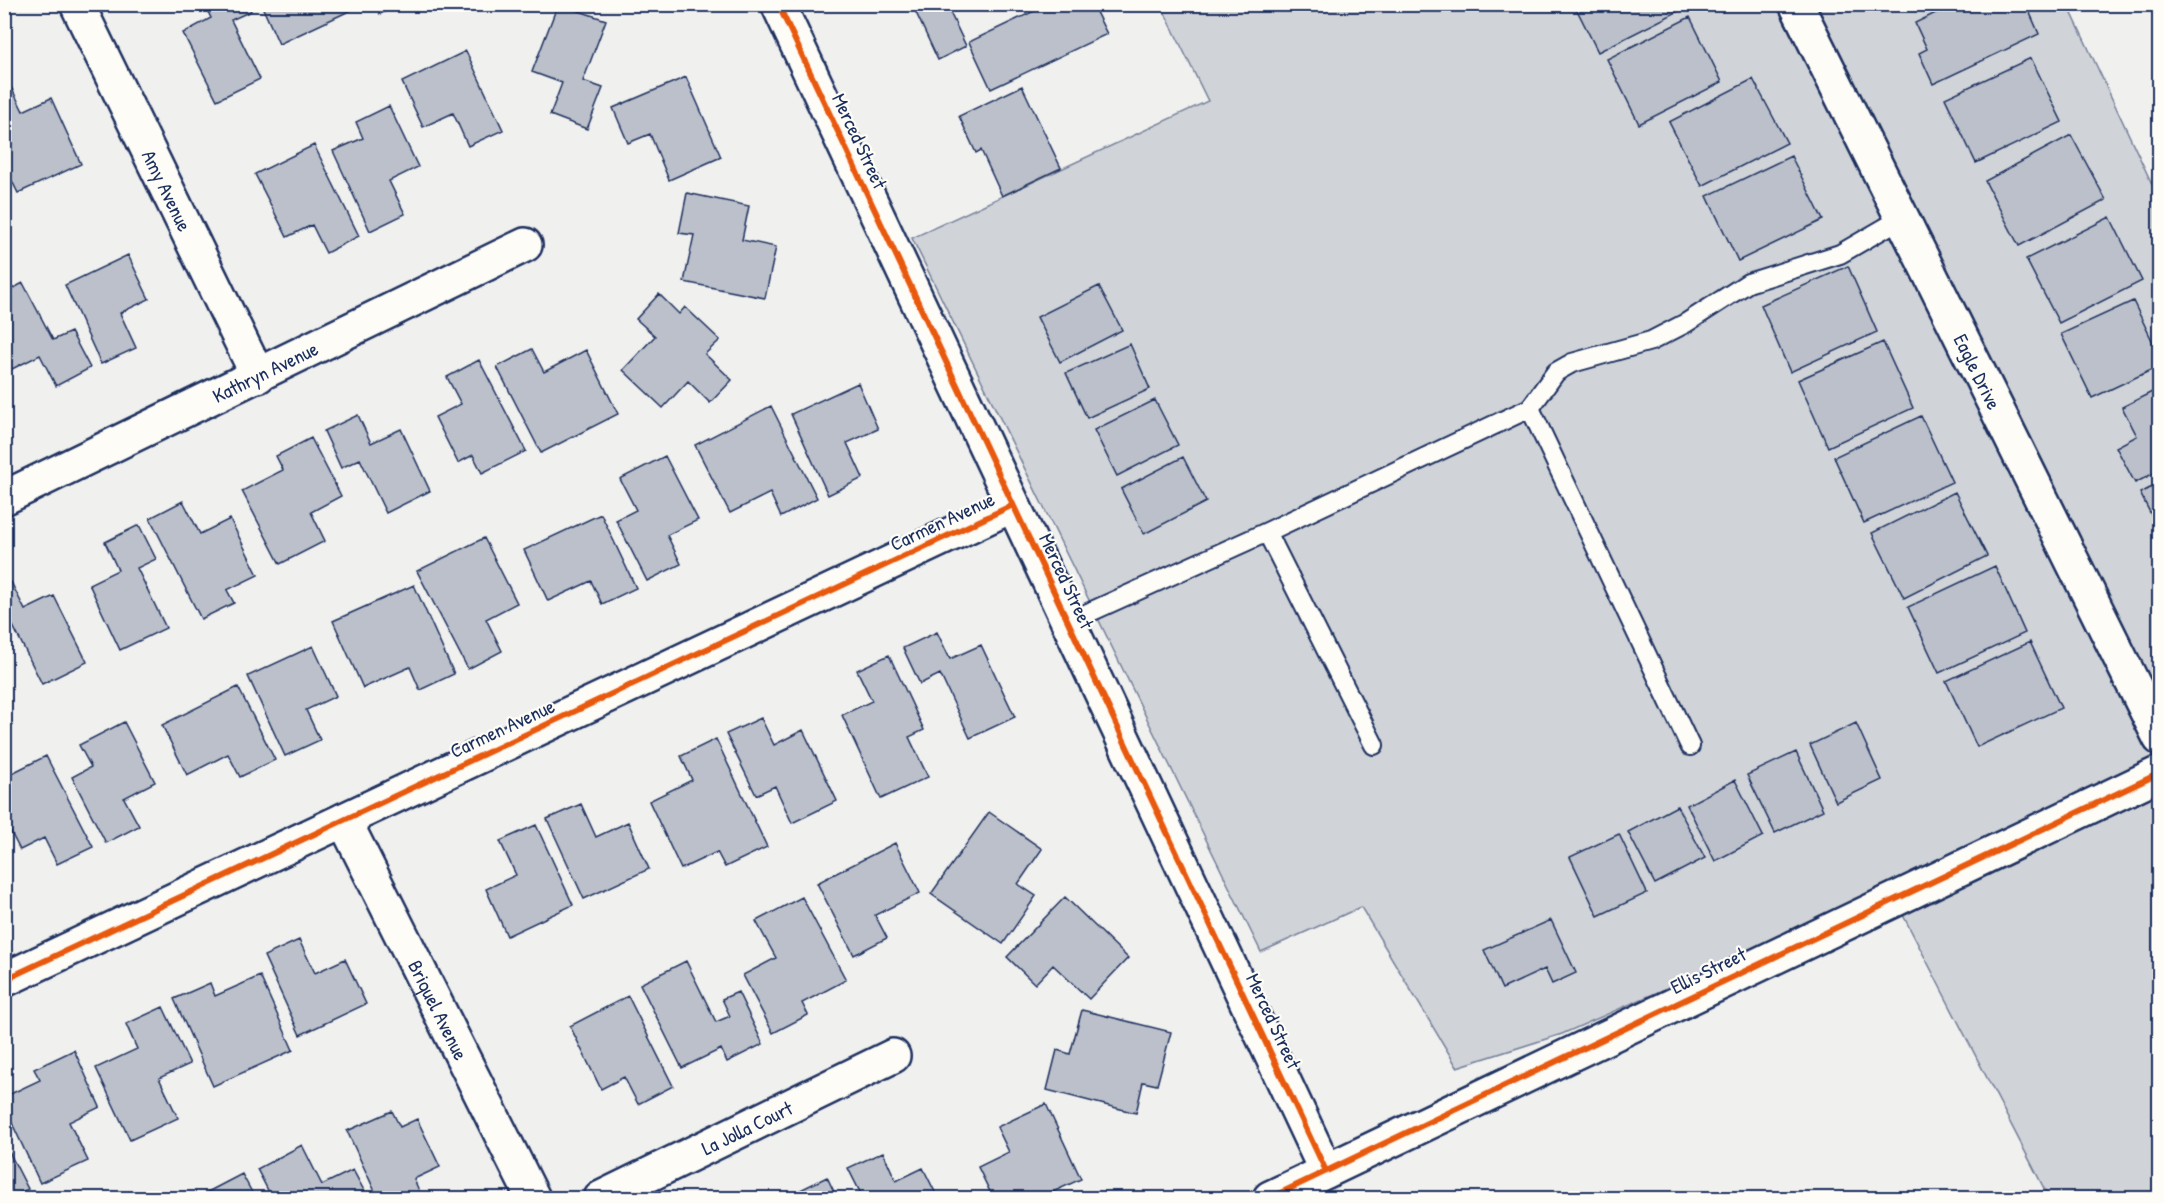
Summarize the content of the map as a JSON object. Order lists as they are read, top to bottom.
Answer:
{
  "streets": {
    "street": [
      "Merced Street",
      "Amy Avenue",
      "Eagle Drive",
      "Kathryn Avenue",
      "Carmen Avenue",
      "Ellis Street",
      "Briquel Avenue",
      "La Jolla Court"
    ]
  },
  "crossings": [
    ["Merced Street", "Carmen Avenue"],
    ["Merced Street", "Ellis Street"],
    ["Amy Avenue", "Kathryn Avenue"],
    ["Carmen Avenue", "Briquel Avenue"]
  ]
}
